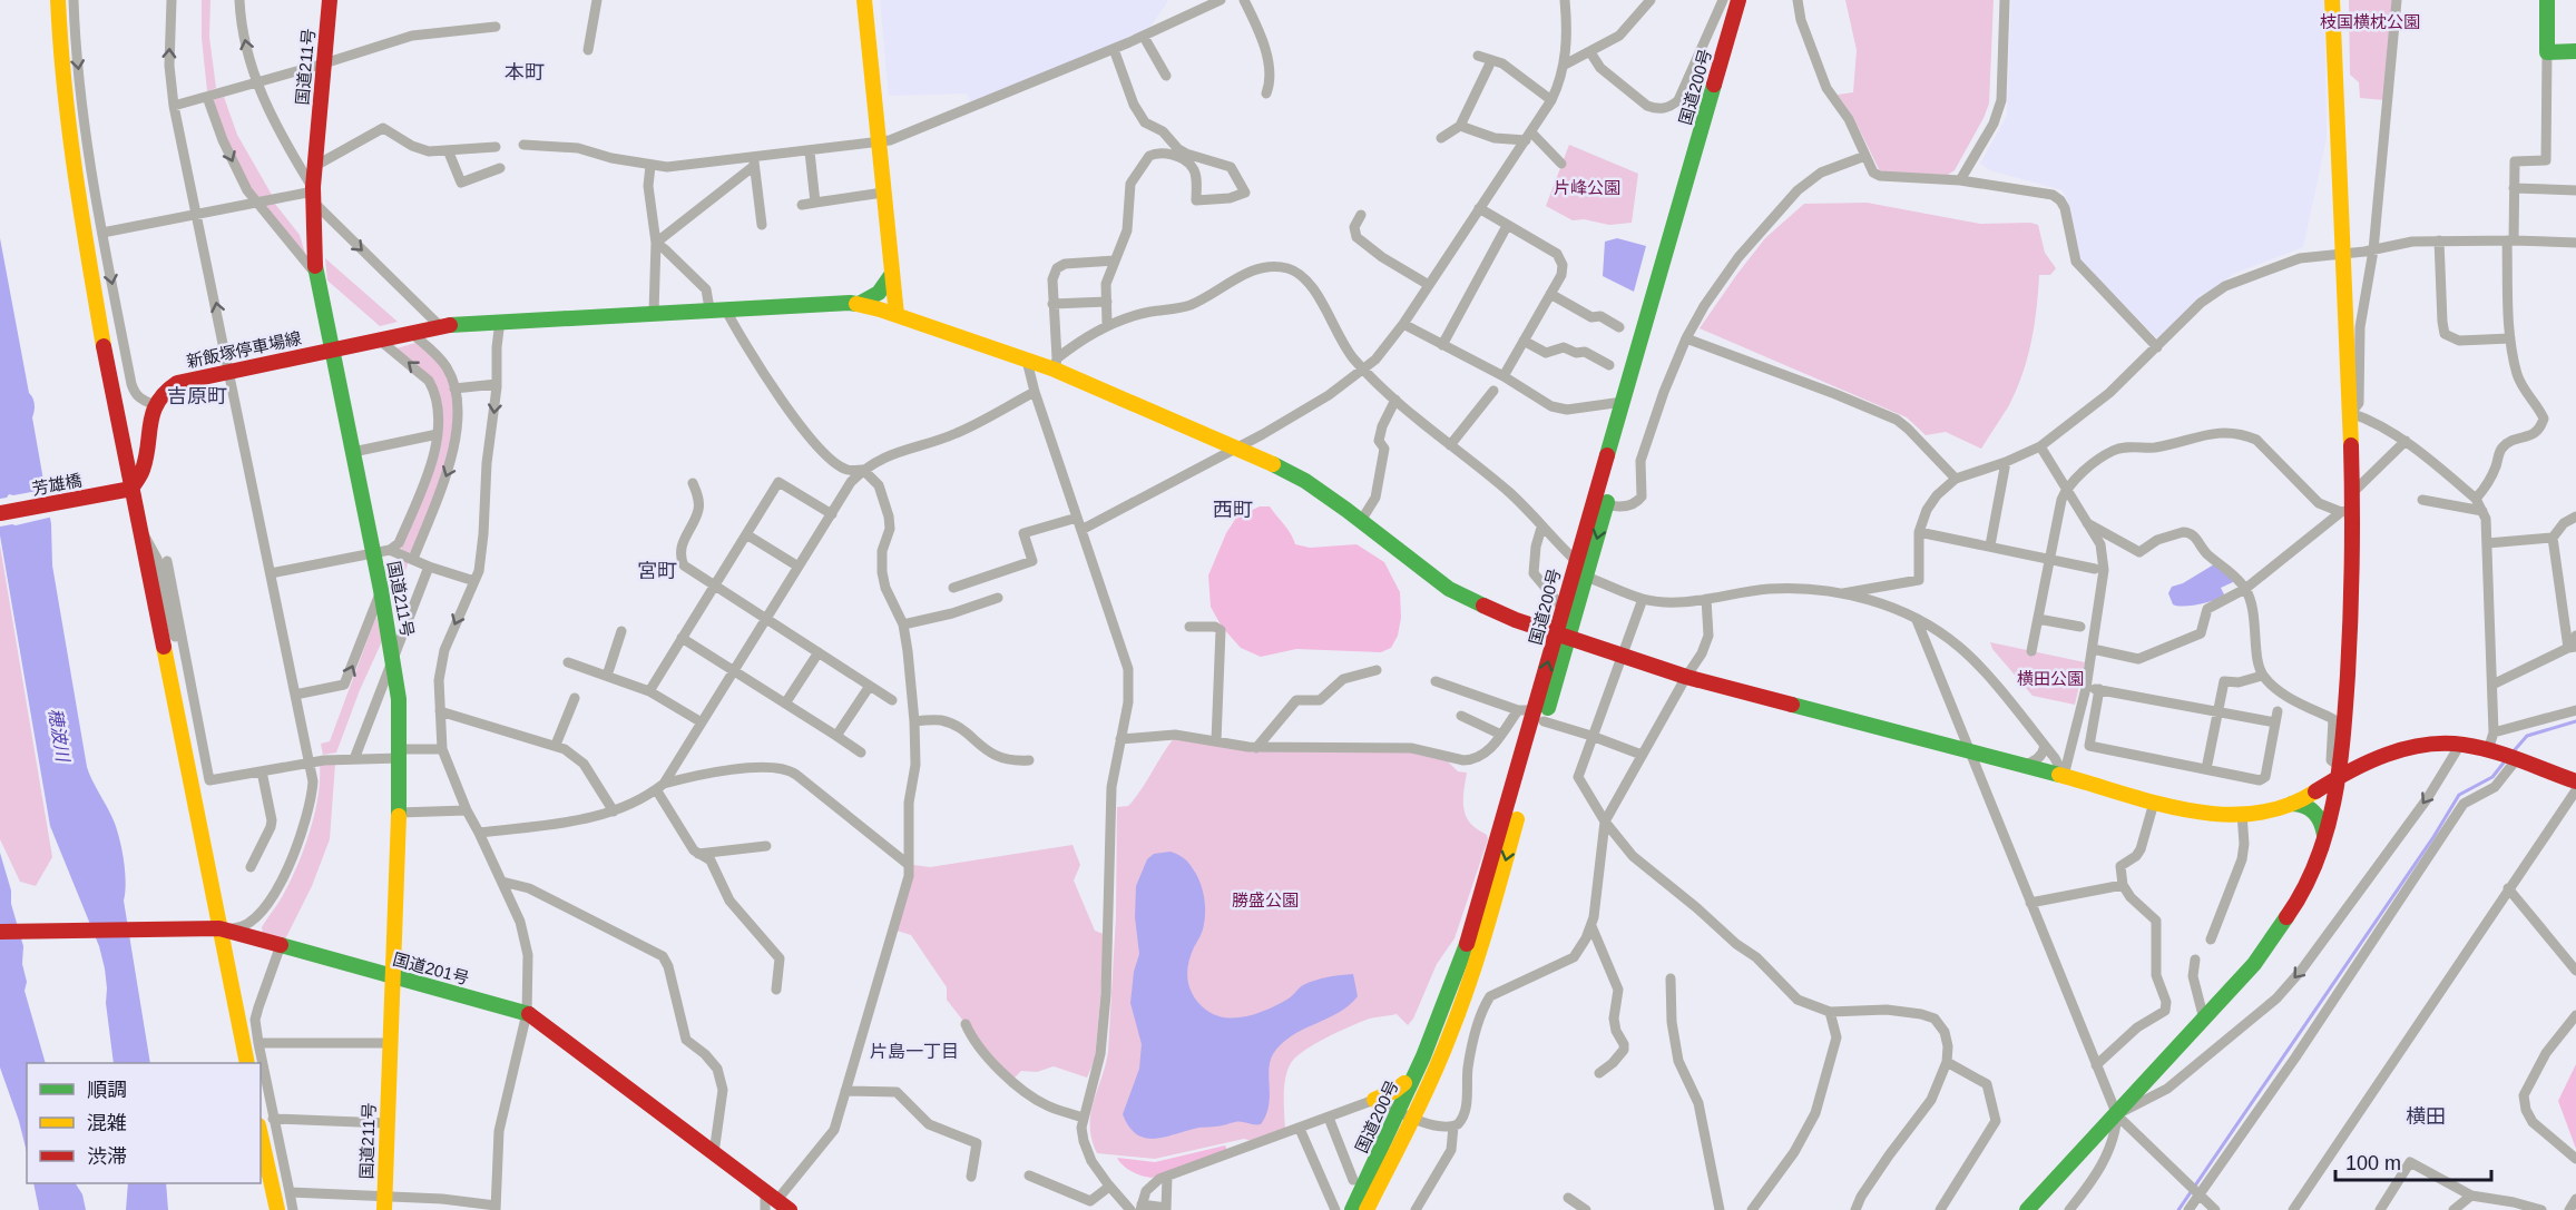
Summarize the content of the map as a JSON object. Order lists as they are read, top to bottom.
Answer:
{
  "streets": {
    "main road": [
      "国道211号",
      "国道200号",
      "新飯塚停車場線",
      "芳雄橋",
      "国道201号"
    ]
  },
  "crossings": [
    ["国道211号", "新飯塚停車場線"],
    ["国道211号", "国道201号"]
  ],
  "districts": [
    "本町",
    "吉原町",
    "西町",
    "宮町",
    "片島一丁目",
    "横田"
  ],
  "water": ["穂波川"],
  "parks": [
    "枝国横枕公園",
    "片峰公園",
    "横田公園",
    "勝盛公園"
  ],
  "legend": ["順調", "混雑", "渋滞"],
  "scale_bar": "100 m"
}
